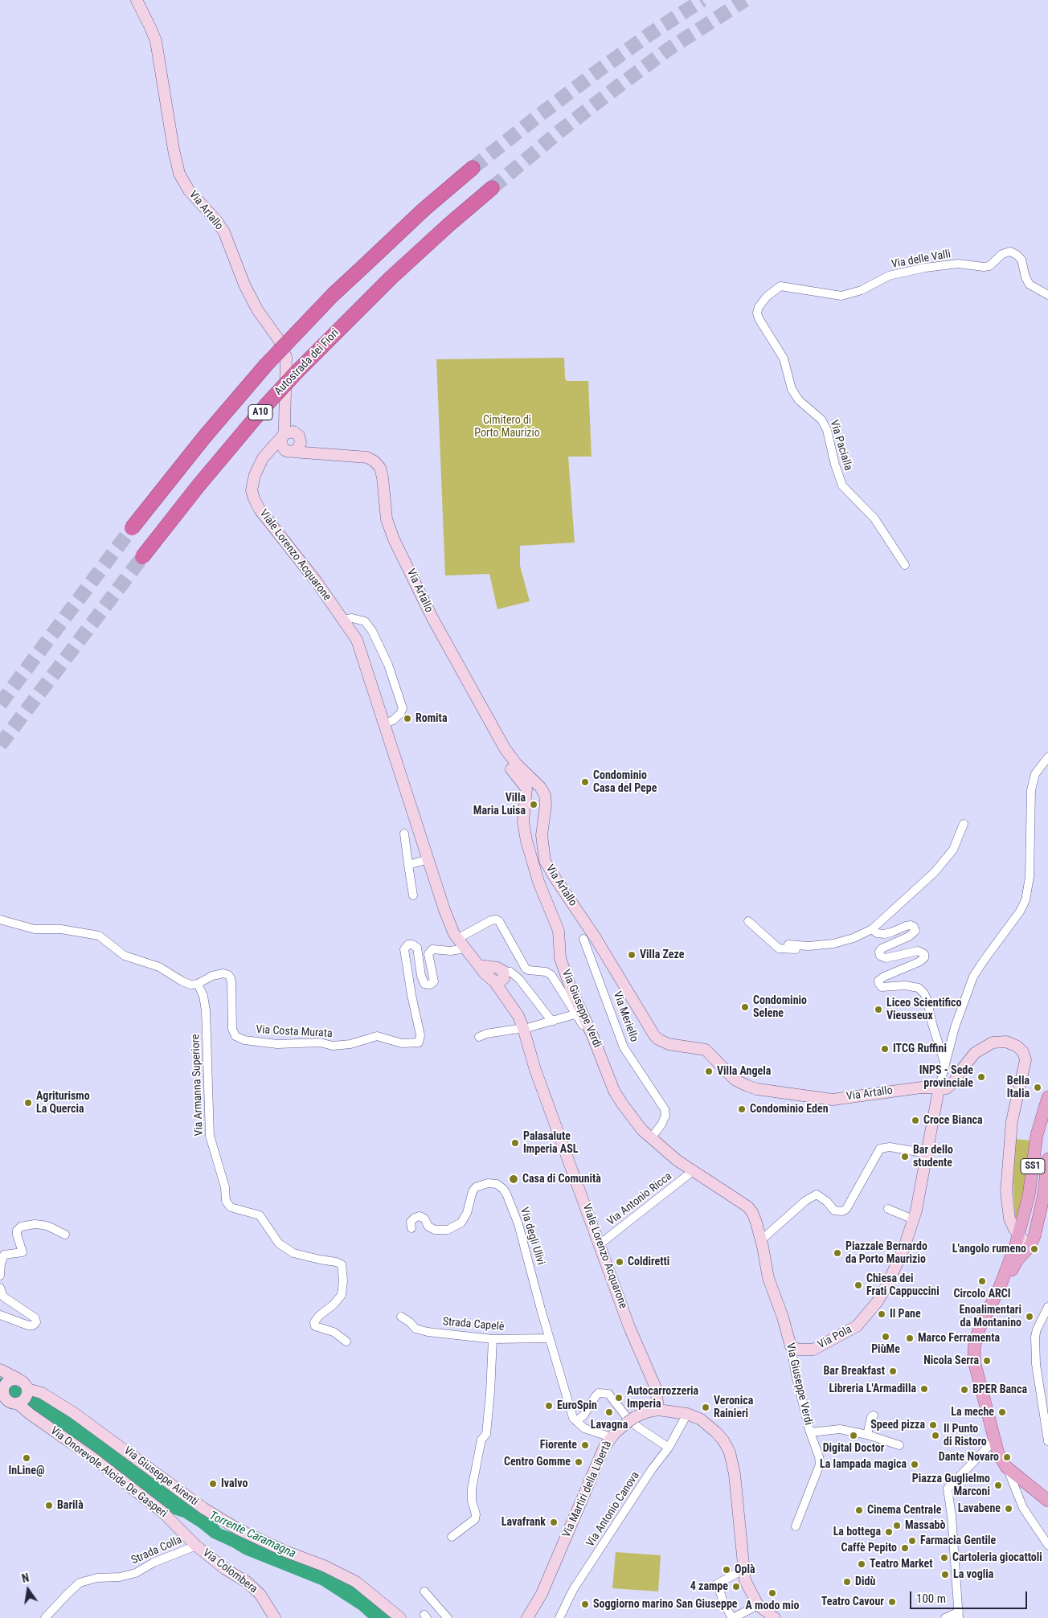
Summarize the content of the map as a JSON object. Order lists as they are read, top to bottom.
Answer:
{
  "streets": {
    "highway": ["Autostrada dei Fiori", "A10"],
    "main road": ["SS1"],
    "street": [
      "Via Artallo",
      "Via delle Valli",
      "Via Pacialla",
      "Viale Lorenzo Acquarone",
      "Via Giuseppe Verdi",
      "Via Meriello",
      "Via Costa Murata",
      "Via Armanna Superiore",
      "Via Antonio Ricca",
      "Via degli Ulivi",
      "Strada Capelè",
      "Via Pola",
      "Via Onorevole Alcide De Gasperi",
      "Via Giuseppe Airenti",
      "Via Martiri della Libertà",
      "Via Antonio Canova",
      "Strada Colla",
      "Via Colombera"
    ]
  },
  "crossings": [
    ["Via Artallo", "Viale Lorenzo Acquarone"],
    ["Via Artallo", "Via Giuseppe Verdi"],
    ["Via Artallo", "Via Pola"],
    ["Via delle Valli", "Via Pacialla"],
    ["Viale Lorenzo Acquarone", "Via Costa Murata"],
    ["Viale Lorenzo Acquarone", "Via Antonio Ricca"],
    ["Viale Lorenzo Acquarone", "Via Martiri della Libertà"],
    ["Via Giuseppe Verdi", "Via Meriello"],
    ["Via Giuseppe Verdi", "Via Antonio Ricca"],
    ["Via Giuseppe Verdi", "Via Pola"],
    ["Via Costa Murata", "Via Armanna Superiore"],
    ["Via degli Ulivi", "Strada Capelè"],
    ["Via Onorevole Alcide De Gasperi", "Via Giuseppe Airenti"],
    ["Via Onorevole Alcide De Gasperi", "Strada Colla"],
    ["Via Onorevole Alcide De Gasperi", "Via Colombera"],
    ["Via Martiri della Libertà", "Via Antonio Canova"],
    ["Strada Colla", "Via Colombera"]
  ],
  "water": ["Torrente Caramagna"],
  "parks": ["Cimitero di Porto Maurizio"],
  "places": [
    "Romita",
    "Condominio Casa del Pepe",
    "Villa Maria Luisa",
    "Villa Zeze",
    "Condominio Selene",
    "Liceo Scientifico Vieusseux",
    "ITCG Ruffini",
    "Villa Angela",
    "INPS - Sede provinciale",
    "Bella Italia",
    "Agriturismo La Quercia",
    "Condominio Eden",
    "Croce Bianca",
    "Palasalute Imperia ASL",
    "Bar dello studente",
    "Casa di Comunità",
    "L'angolo rumeno",
    "Piazzale Bernardo da Porto Maurizio",
    "Coldiretti",
    "Circolo ARCI",
    "Chiesa dei Frati Cappuccini",
    "Il Pane",
    "Enoalimentari da Montanino",
    "PiùMe",
    "Marco Ferramenta",
    "Nicola Serra",
    "Bar Breakfast",
    "Libreria L'Armadilla",
    "BPER Banca",
    "Autocarrozzeria Imperia",
    "EuroSpin",
    "Veronica Rainieri",
    "Lavagna",
    "La meche",
    "Speed pizza",
    "Digital Doctor",
    "Il Punto di Ristoro",
    "Fiorente",
    "Dante Novaro",
    "InLine@",
    "Centro Gomme",
    "La lampada magica",
    "IvaIvo",
    "Piazza Guglielmo Marconi",
    "Barilà",
    "Lavabene",
    "Cinema Centrale",
    "Lavafrank",
    "Massabò",
    "La bottega",
    "Farmacia Gentile",
    "Caffè Pepito",
    "Cartoleria giocattoli",
    "Teatro Market",
    "Oplà",
    "La voglia",
    "Didù",
    "4 zampe",
    "A modo mio",
    "Teatro Cavour",
    "Soggiorno marino San Giuseppe"
  ],
  "scale_bar": "100 m",
  "north": "top"
}
